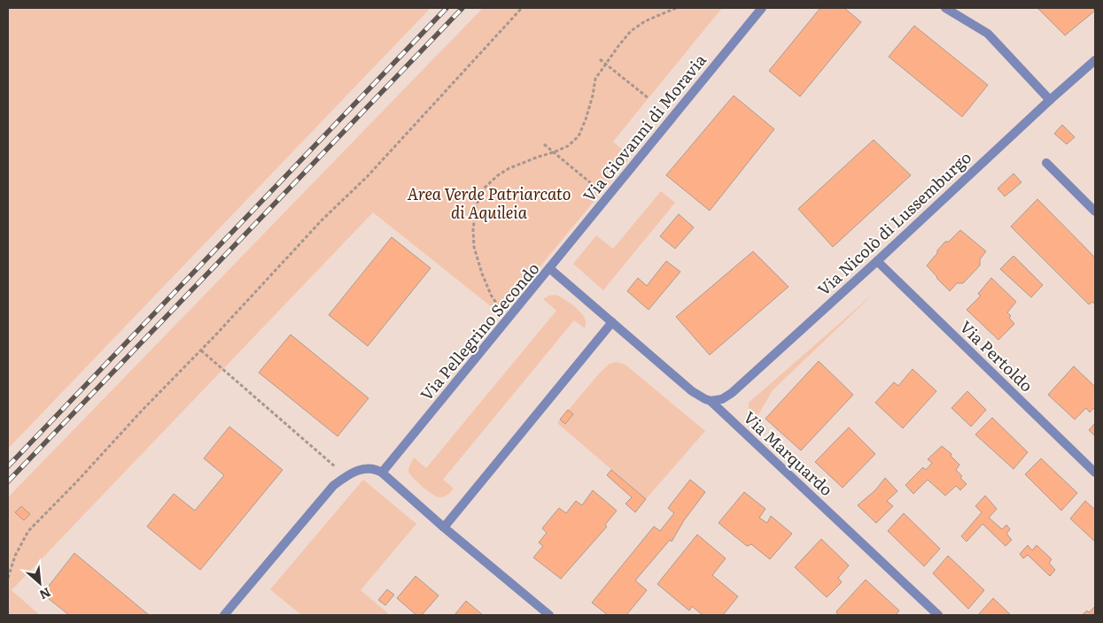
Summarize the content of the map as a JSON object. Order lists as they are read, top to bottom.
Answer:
{
  "streets": {
    "street": [
      "Via Giovanni di Moravia",
      "Via Nicolò di Lussemburgo",
      "Via Pellegrino Secondo",
      "Via Pertoldo",
      "Via Marquardo"
    ]
  },
  "crossings": [
    ["Via Giovanni di Moravia", "Via Pellegrino Secondo"],
    ["Via Nicolò di Lussemburgo", "Via Pertoldo"],
    ["Via Nicolò di Lussemburgo", "Via Marquardo"],
    ["Via Pellegrino Secondo", "Via Marquardo"]
  ],
  "parks": ["Area Verde Patriarcato di Aquileia"],
  "north": "bottom right"
}
